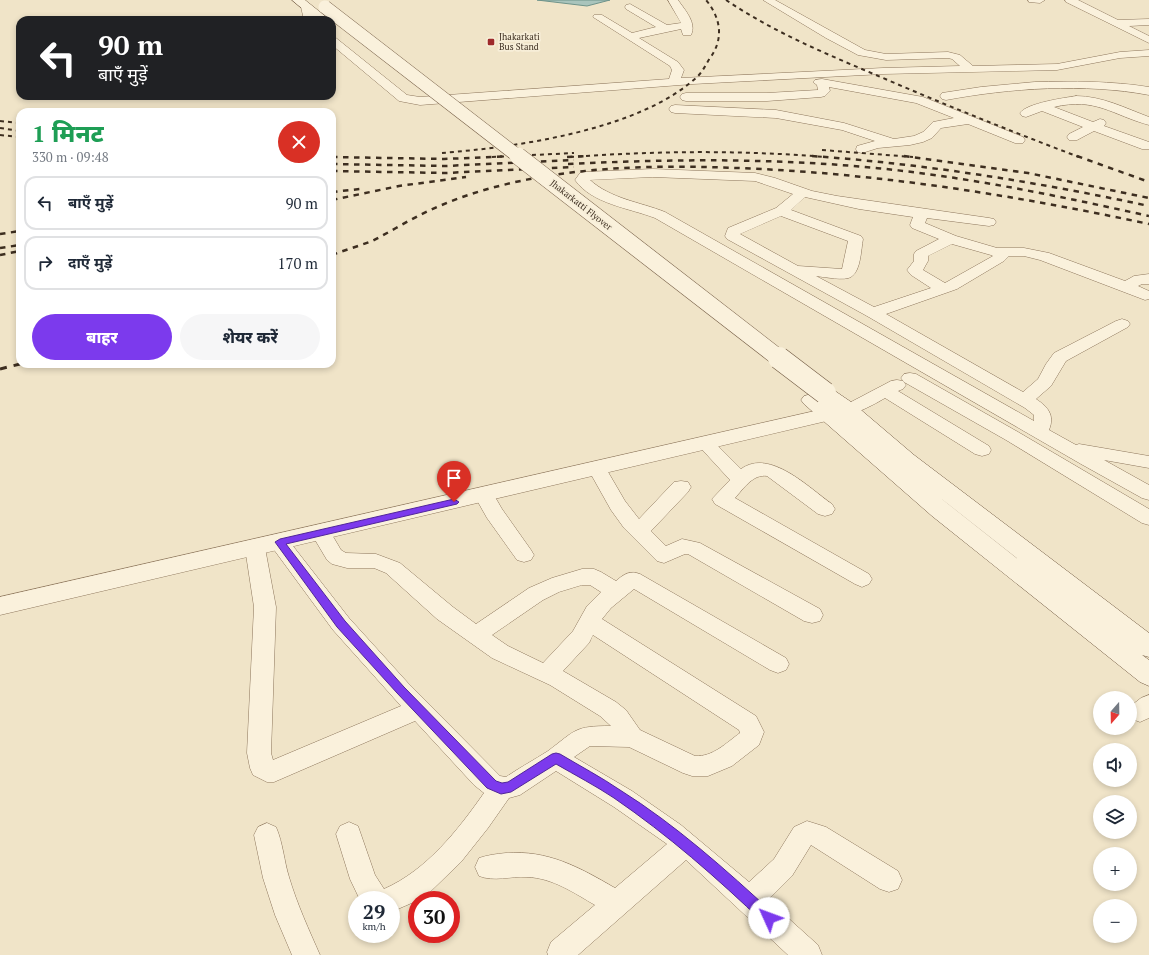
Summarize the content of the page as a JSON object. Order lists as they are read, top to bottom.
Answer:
{
  "streets": {
    "main road": ["Jhakarkatti Flyover"]
  },
  "places": {
    "transit": ["Jhakarkati Bus Stand"]
  },
  "north": "bottom",
  "page": {
    "turn": ["90 m", "बाएँ मुड़ें"],
    "heading": ["1 मिनट", "330 m · 09:48"],
    "list": [
      {
        "name": "बाएँ मुड़ें",
        "value": "90 m"
      },
      {
        "name": "दाएँ मुड़ें",
        "value": "170 m"
      }
    ],
    "buttons": ["बाहर", "शेयर करें"],
    "map_buttons": ["+", "−"],
    "speed": "29 km/h",
    "limit": "30"
  }
}
